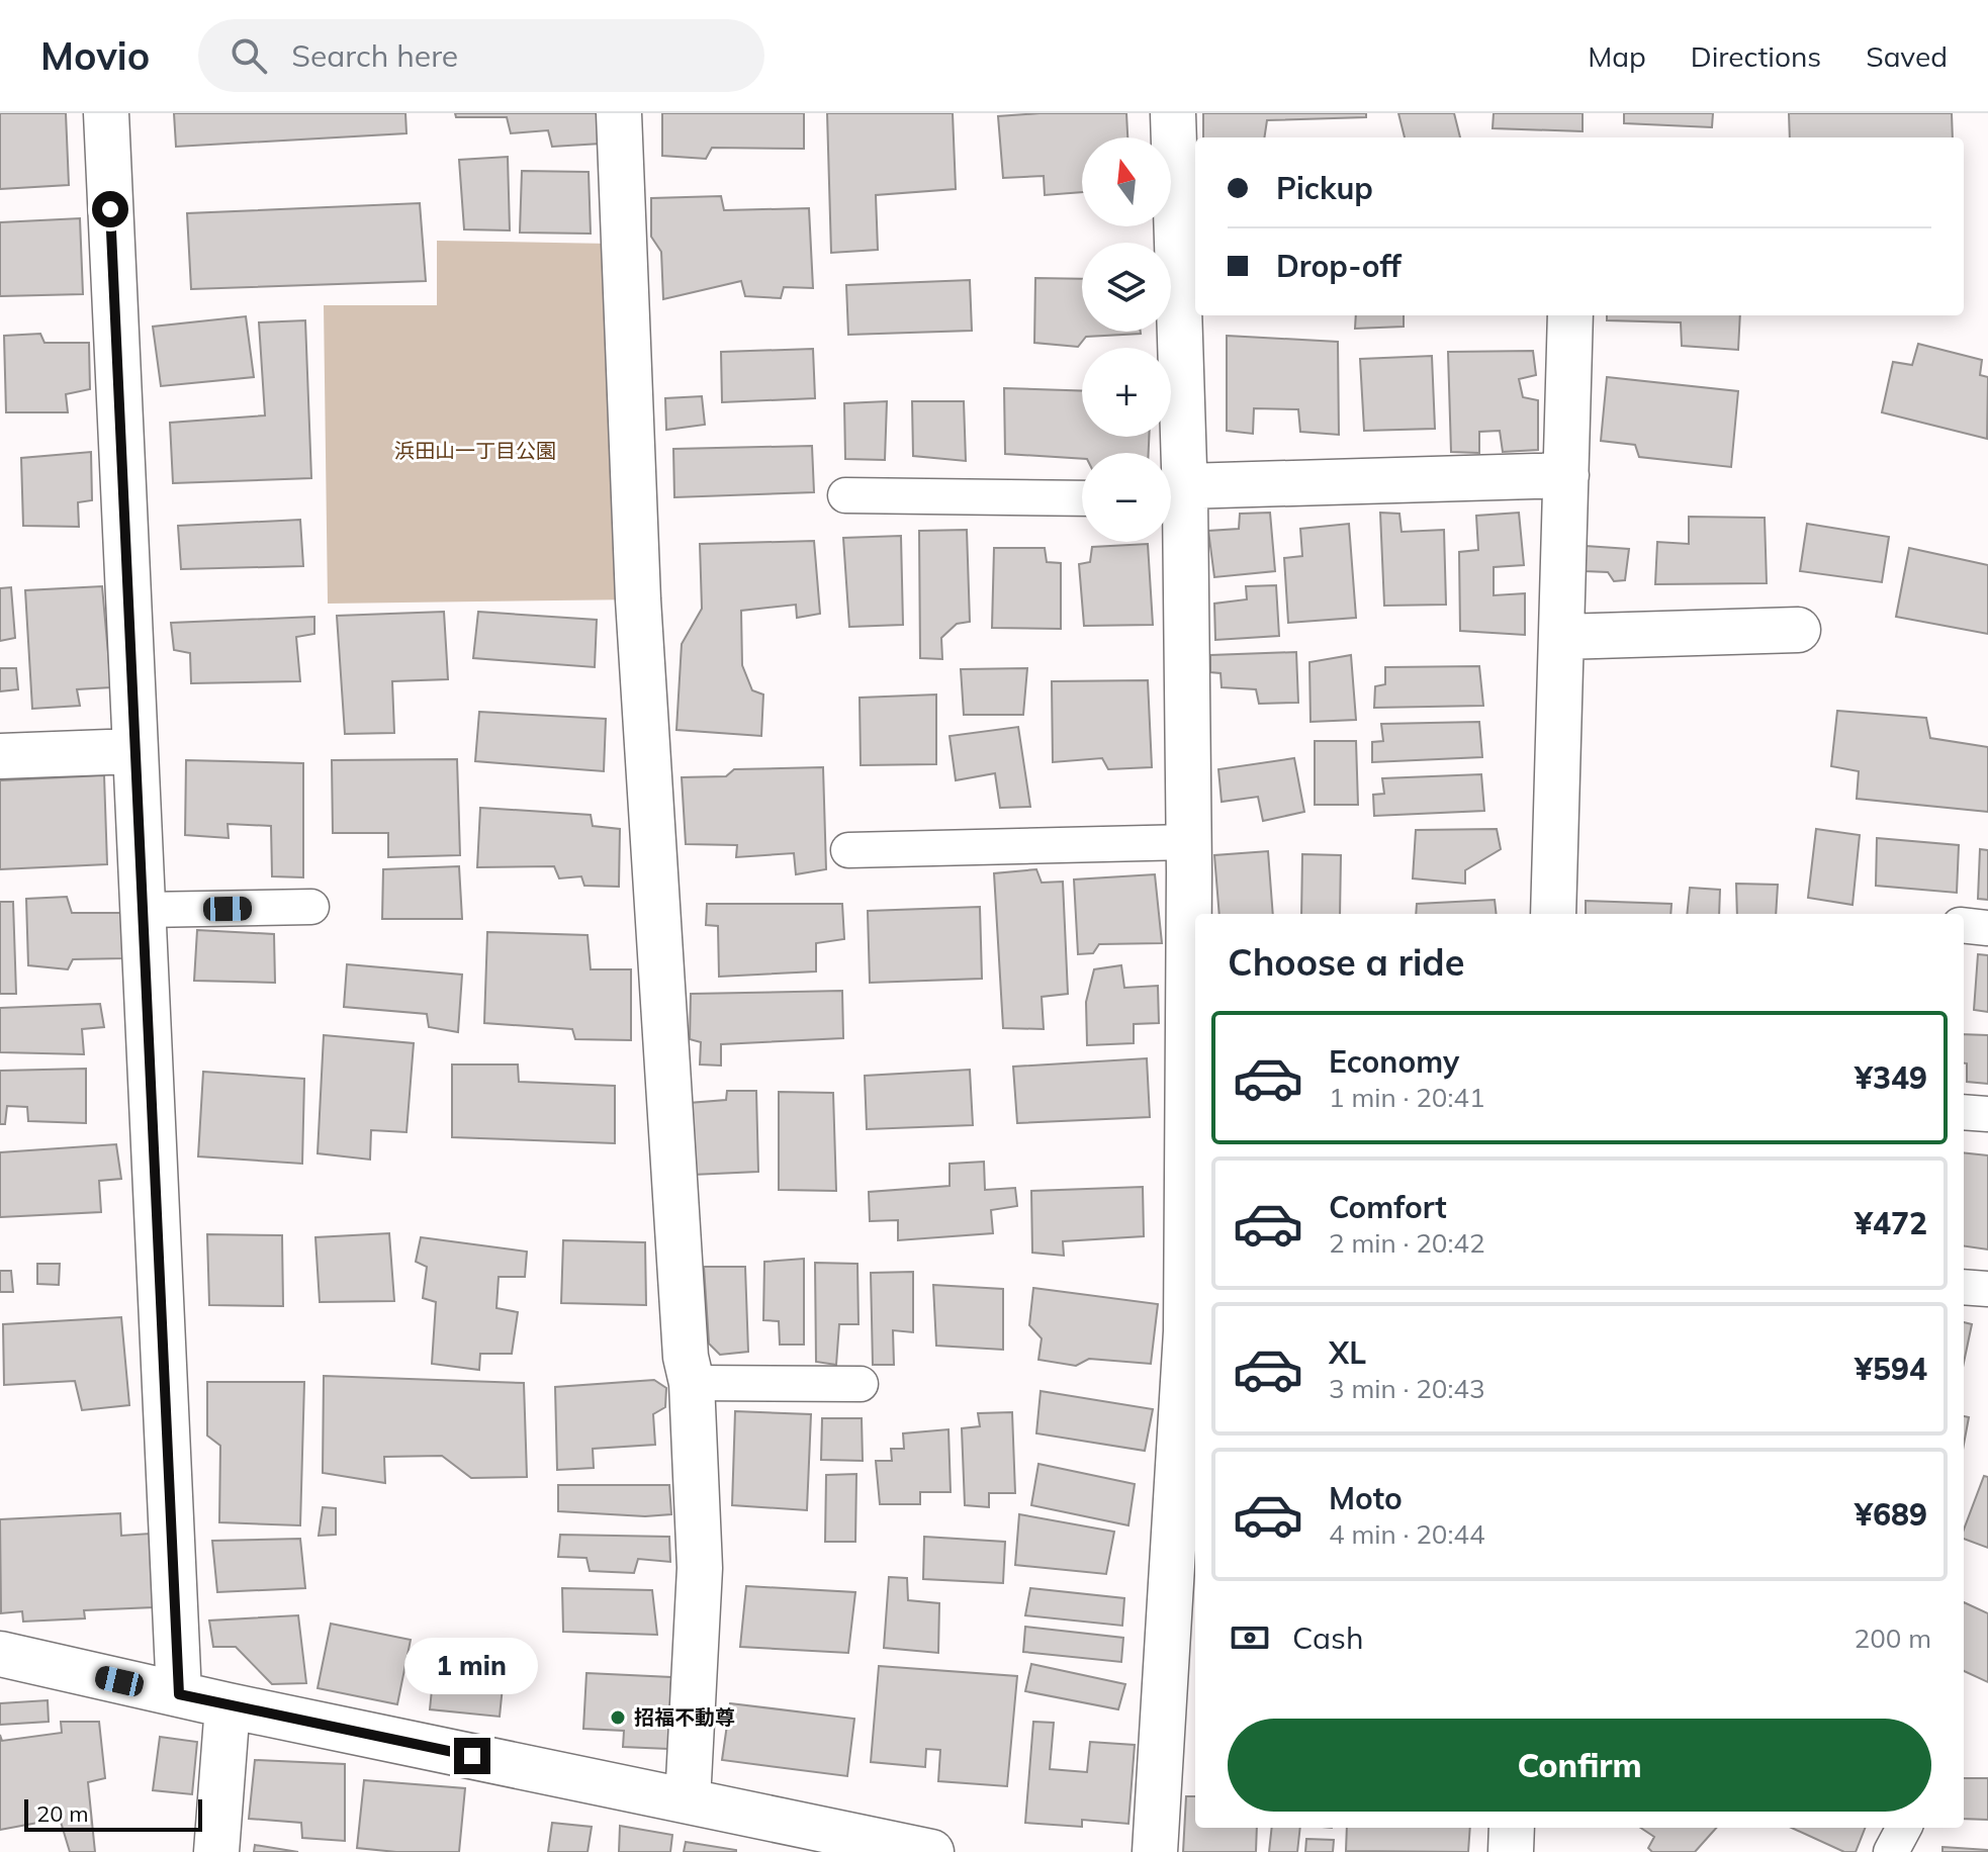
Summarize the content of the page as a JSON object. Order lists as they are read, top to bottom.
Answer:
{
  "parks": ["浜田山一丁目公園"],
  "places": ["招福不動尊"],
  "scale_bar": "20 m",
  "north": "top",
  "page": {
    "header": "Movio",
    "search": "Search here",
    "nav": ["Map", "Directions", "Saved"],
    "map_buttons": ["+", "−"],
    "banner": ["Pickup", "Drop-off"],
    "heading": "Choose a ride",
    "list": [
      {
        "name": "Economy",
        "note": "1 min · 20:41",
        "value": "¥349"
      },
      {
        "name": "Comfort",
        "note": "2 min · 20:42",
        "value": "¥472"
      },
      {
        "name": "XL",
        "note": "3 min · 20:43",
        "value": "¥594"
      },
      {
        "name": "Moto",
        "note": "4 min · 20:44",
        "value": "¥689"
      }
    ],
    "pay": ["Cash", "200 m"],
    "bubble": "1 min",
    "buttons": "Confirm",
    "scale": "20 m"
  }
}
